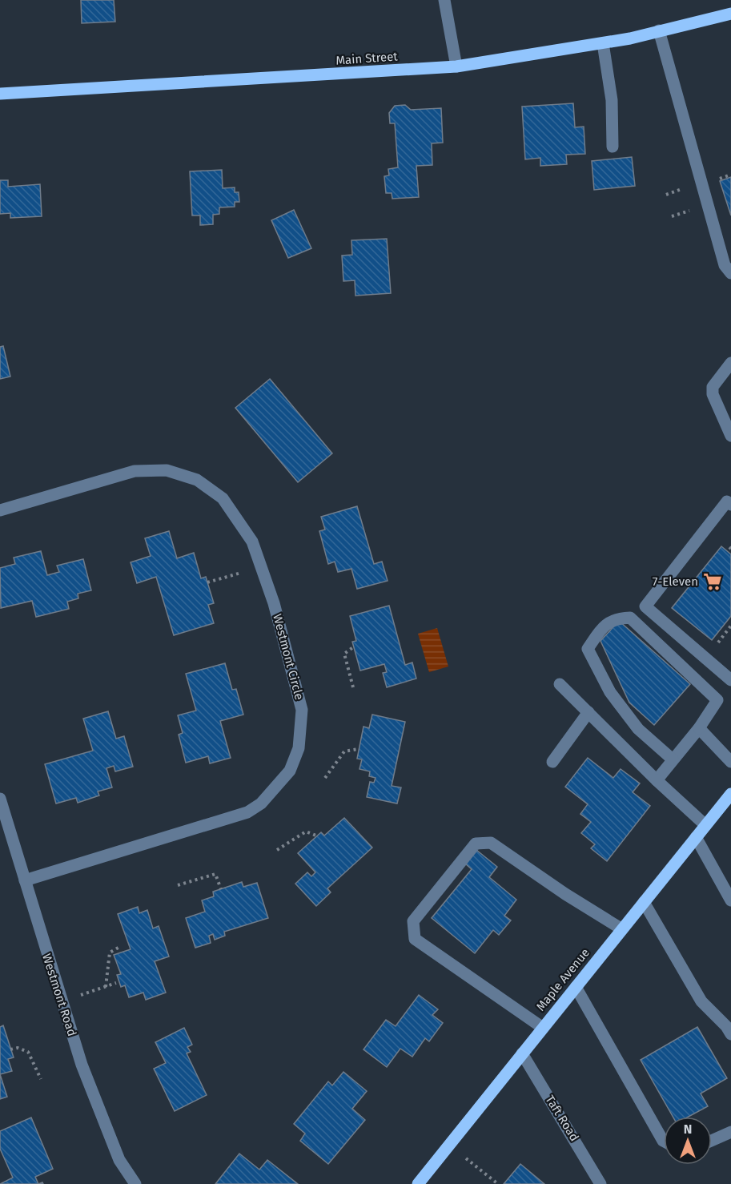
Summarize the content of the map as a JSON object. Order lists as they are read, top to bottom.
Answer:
{
  "streets": {
    "main road": ["Main Street", "Maple Avenue"],
    "street": ["Westmont Circle", "Westmont Road", "Taft Road"]
  },
  "crossings": [
    ["Westmont Circle", "Westmont Road"],
    ["Maple Avenue", "Taft Road"]
  ],
  "places": {
    "supermarket": ["7-Eleven"]
  },
  "north": "top"
}
